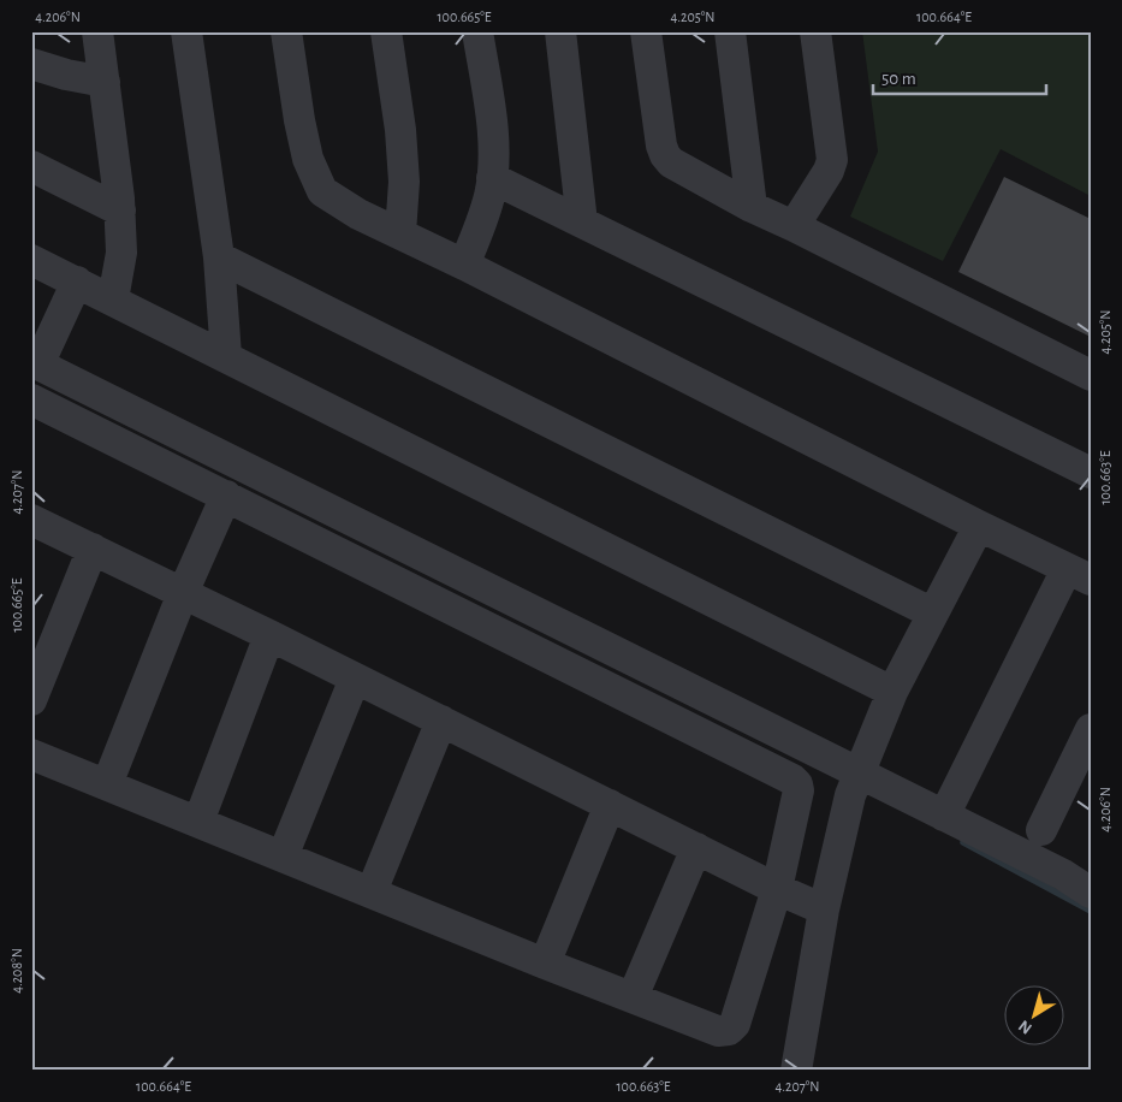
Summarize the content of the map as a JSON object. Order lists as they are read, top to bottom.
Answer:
{
  "scale_bar": "50 m",
  "north": "bottom left",
  "coordinates": [
    "4.206°N",
    "100.665°E",
    "4.205°N",
    "100.664°E",
    "100.663°E",
    "4.207°N",
    "4.208°N"
  ]
}
